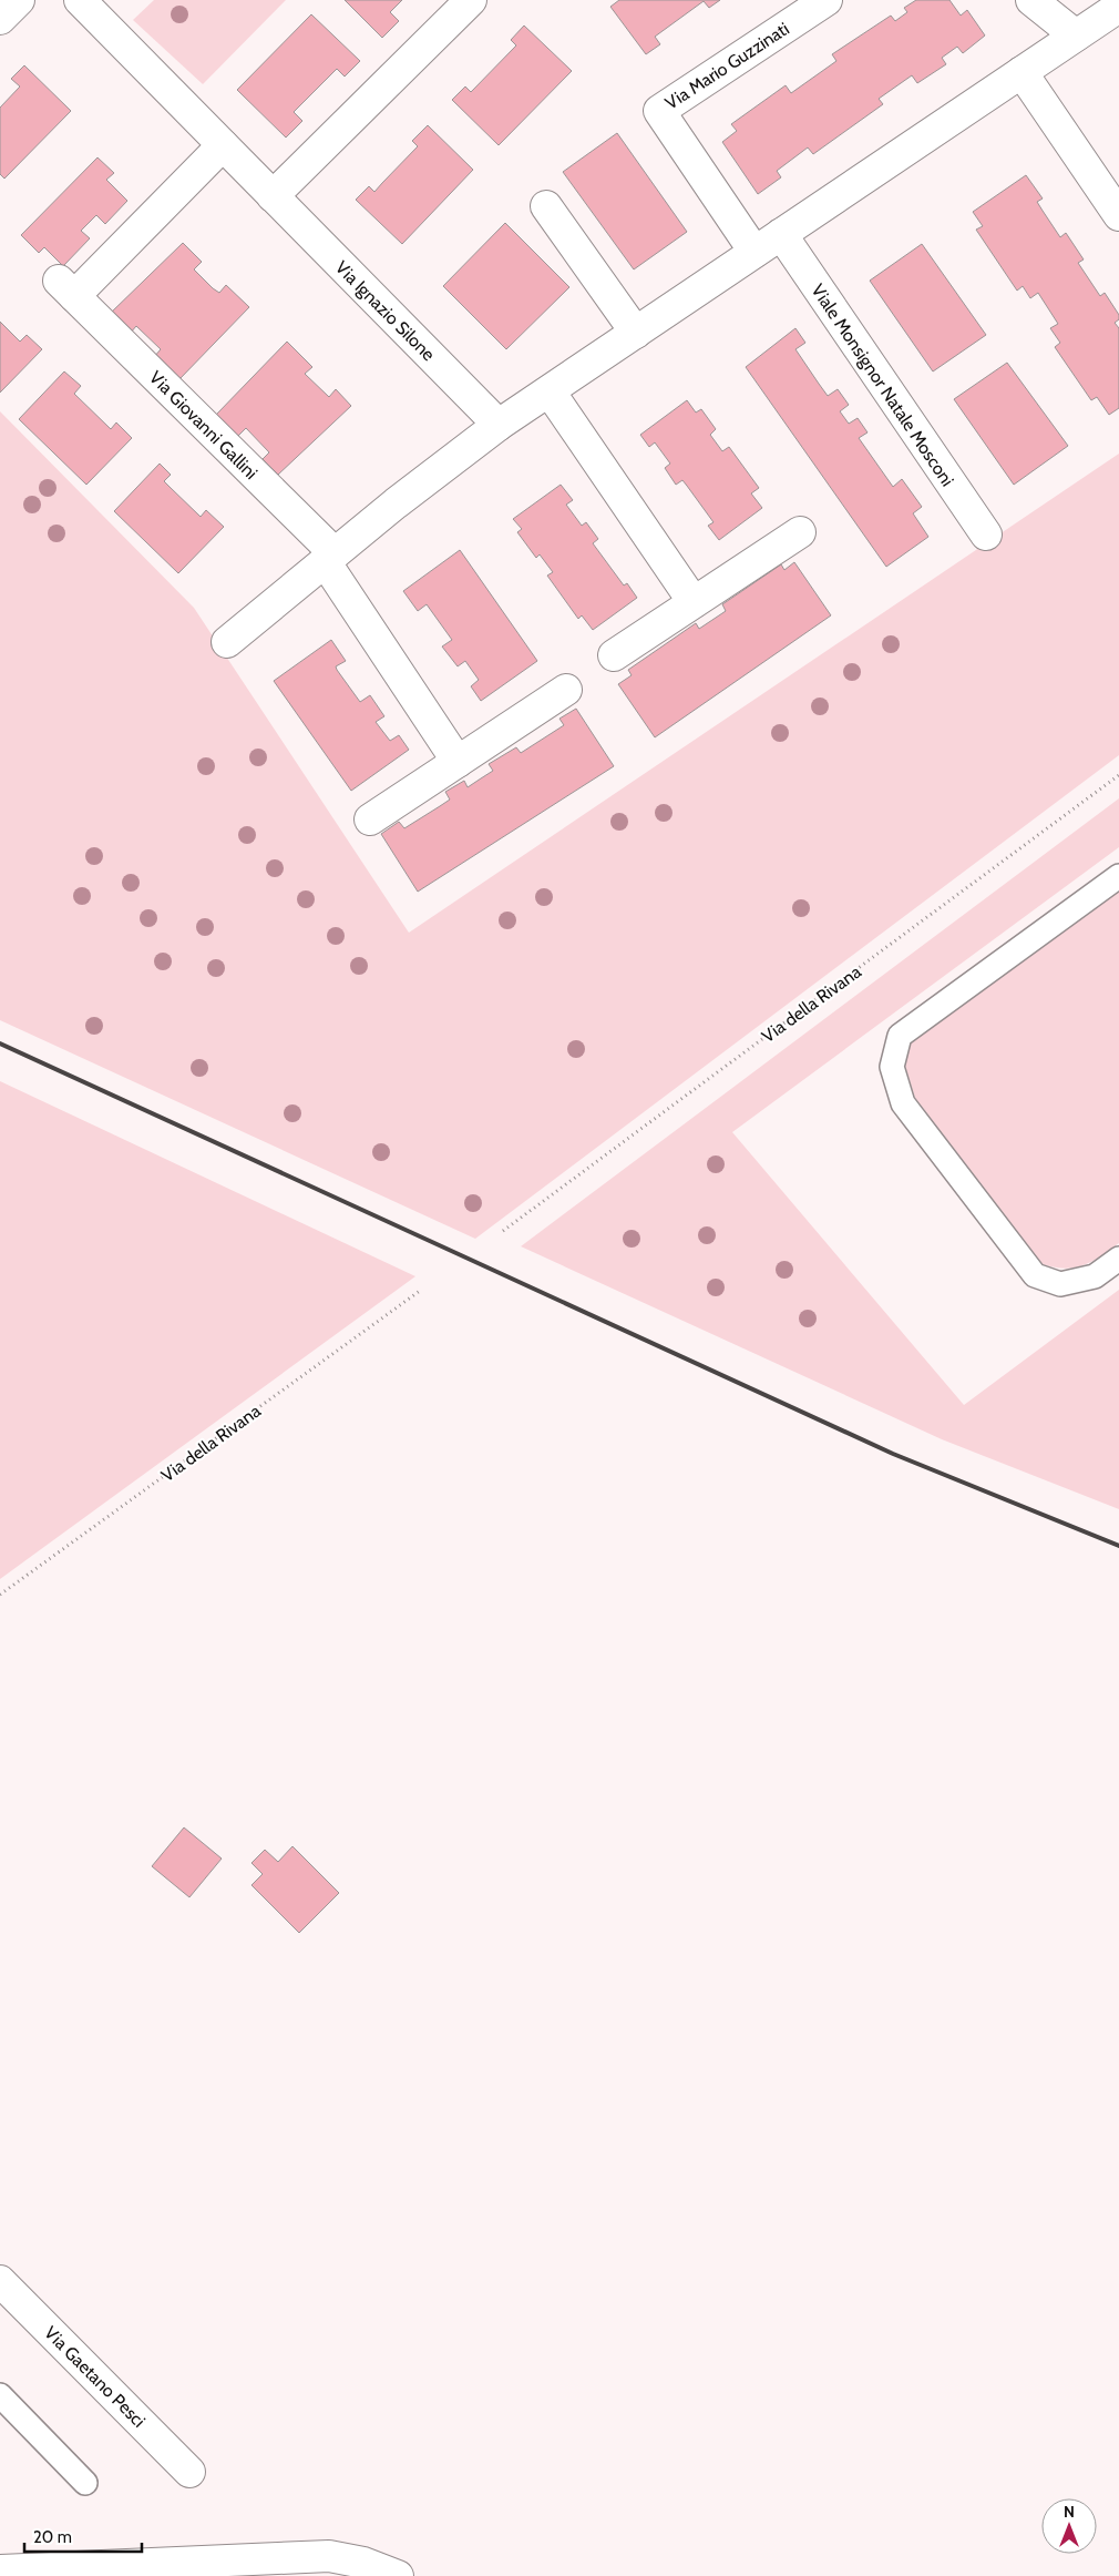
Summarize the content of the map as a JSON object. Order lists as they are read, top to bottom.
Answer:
{
  "streets": {
    "street": [
      "Via Mario Guzzinati",
      "Via Ignazio Silone",
      "Viale Monsignor Natale Mosconi",
      "Via Giovanni Gallini",
      "Via Gaetano Pesci"
    ],
    "path": ["Via della Rivana"]
  },
  "crossings": [
    ["Via Ignazio Silone", "Via Giovanni Gallini"]
  ],
  "scale_bar": "20 m",
  "north": "top"
}
